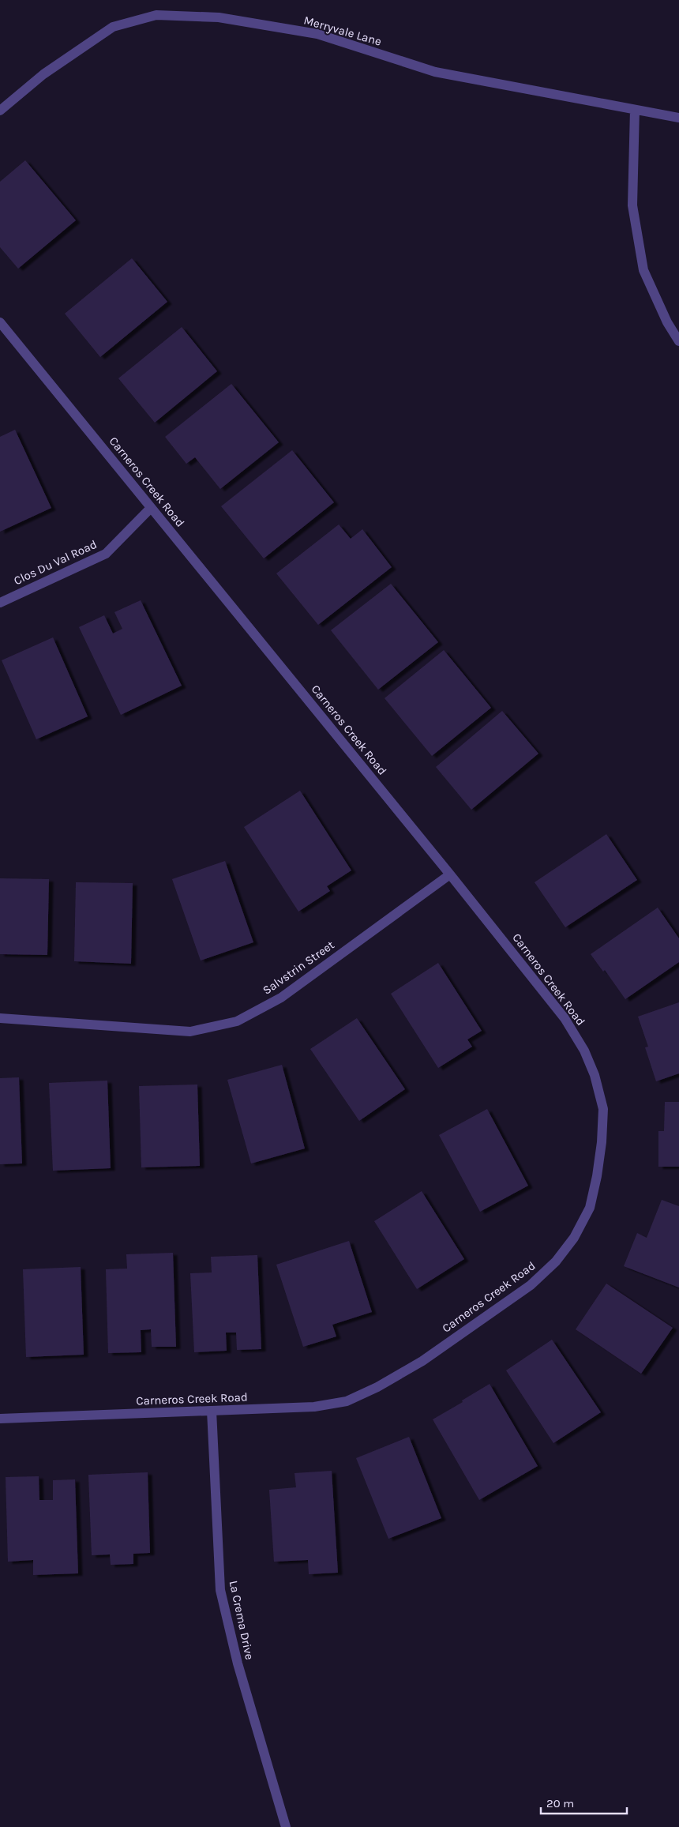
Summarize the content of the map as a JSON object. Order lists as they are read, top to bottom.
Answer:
{
  "streets": {
    "street": [
      "Merryvale Lane",
      "Carneros Creek Road",
      "Clos Du Val Road",
      "Salvstrin Street",
      "La Crema Drive"
    ]
  },
  "crossings": [
    ["Carneros Creek Road", "Clos Du Val Road"],
    ["Carneros Creek Road", "Salvstrin Street"],
    ["Carneros Creek Road", "La Crema Drive"]
  ],
  "scale_bar": "20 m"
}
